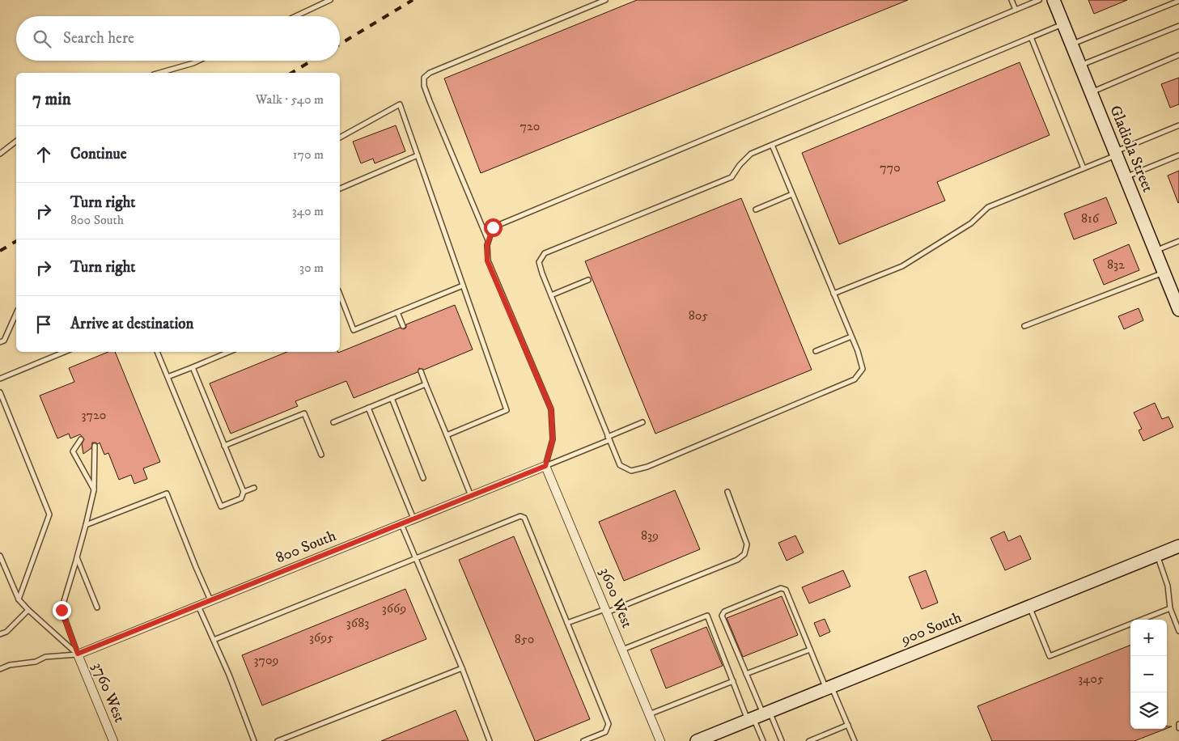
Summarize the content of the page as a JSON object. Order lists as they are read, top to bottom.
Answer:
{
  "streets": {
    "street": [
      "Gladiola Street",
      "800 South",
      "3600 West",
      "900 South",
      "3760 West"
    ]
  },
  "crossings": [
    ["800 South", "3600 West"],
    ["800 South", "3760 West"]
  ],
  "house_numbers": [
    "720",
    "770",
    "816",
    "832",
    "805",
    "3720",
    "839",
    "3669",
    "3683",
    "3695",
    "850",
    "3709",
    "3405"
  ],
  "page": {
    "search": "Search here",
    "heading": ["7 min", "Walk · 540 m"],
    "list": [
      ["Continue", "170 m"],
      ["Turn right", "800 South", "340 m"],
      ["Turn right", "30 m"],
      "Arrive at destination"
    ],
    "map_buttons": ["+", "−"]
  }
}
